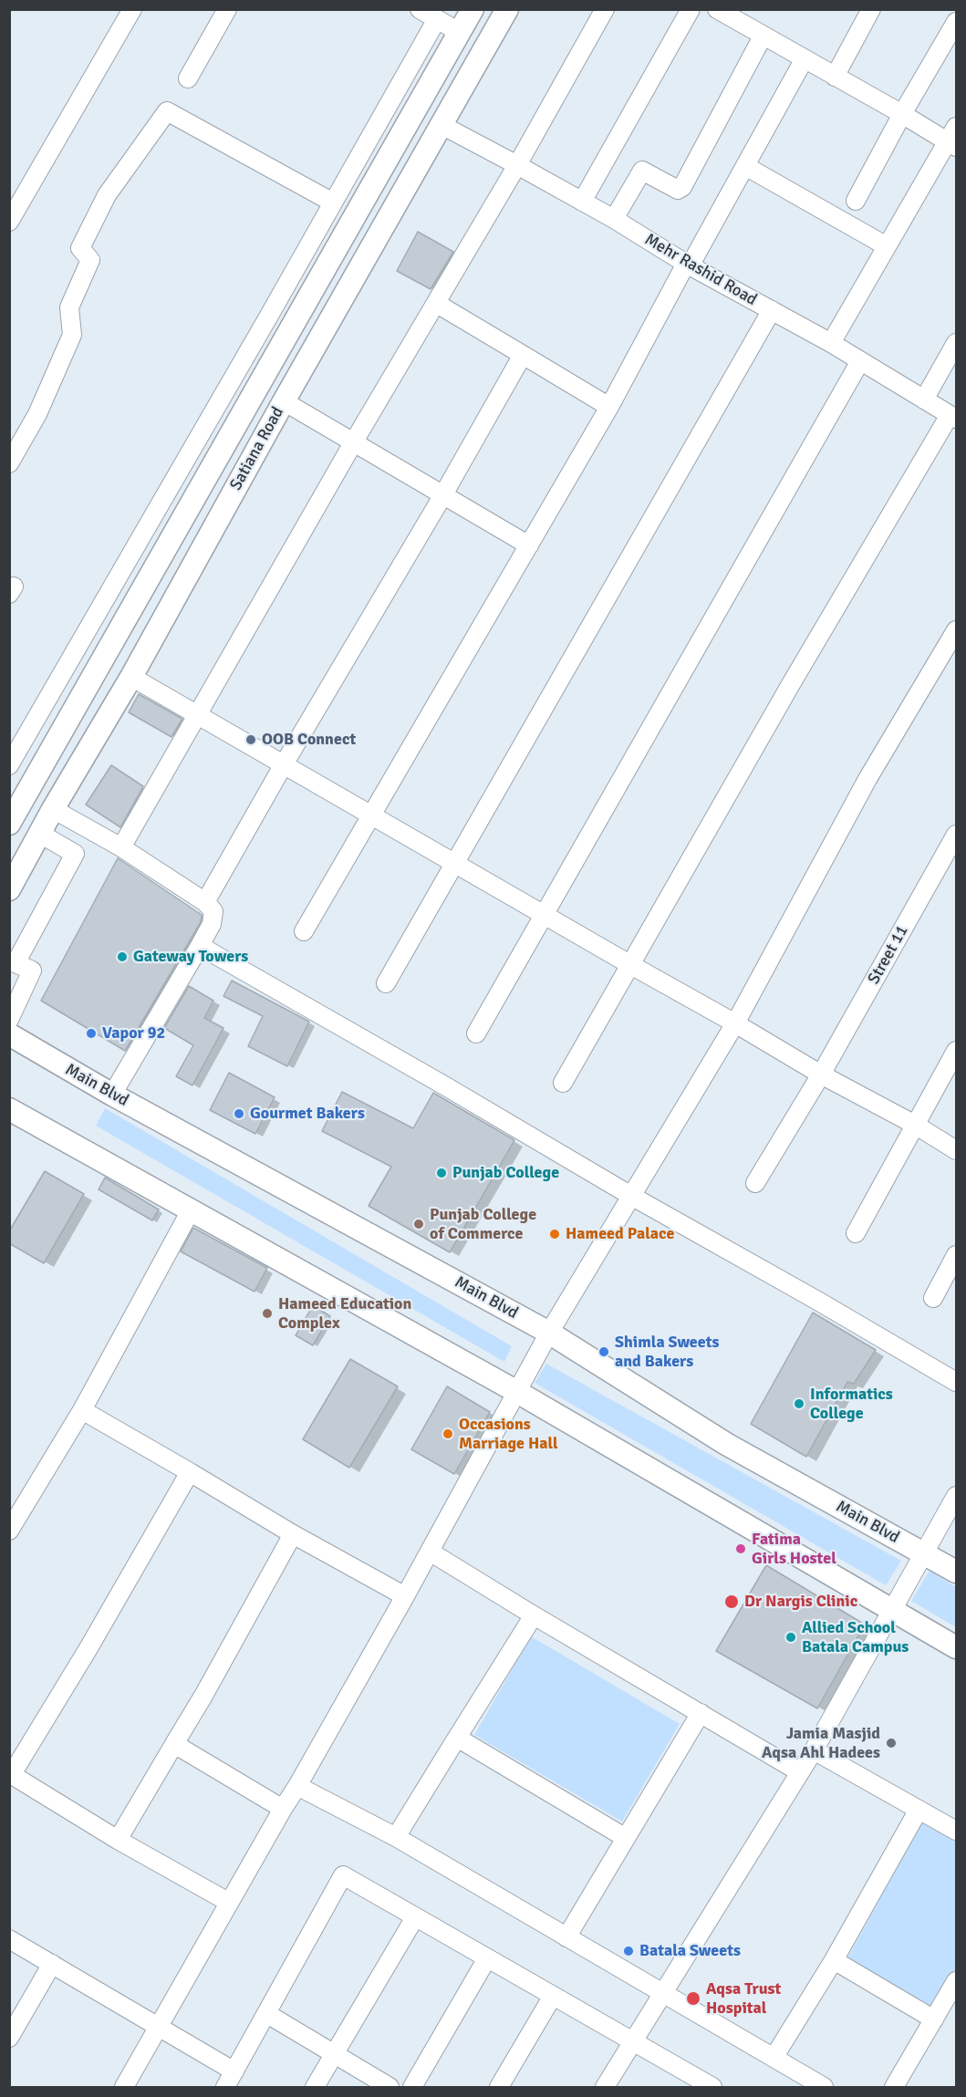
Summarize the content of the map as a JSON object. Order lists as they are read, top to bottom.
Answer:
{
  "streets": {
    "main road": ["Satiana Road", "Main Blvd"],
    "street": ["Mehr Rashid Road", "Street 11"]
  },
  "crossings": [
    ["Mehr Rashid Road", "Satiana Road"]
  ],
  "places": [
    "OOB Connect",
    "Gateway Towers",
    "Vapor 92",
    "Gourmet Bakers",
    "Punjab College",
    "Punjab College of Commerce",
    "Hameed Palace",
    "Hameed Education Complex",
    "Shimla Sweets and Bakers",
    "Informatics College",
    "Occasions Marriage Hall",
    "Fatima Girls Hostel",
    "Dr Nargis Clinic",
    "Allied School Batala Campus",
    "Jamia Masjid Aqsa Ahl Hadees",
    "Batala Sweets",
    "Aqsa Trust Hospital"
  ]
}
